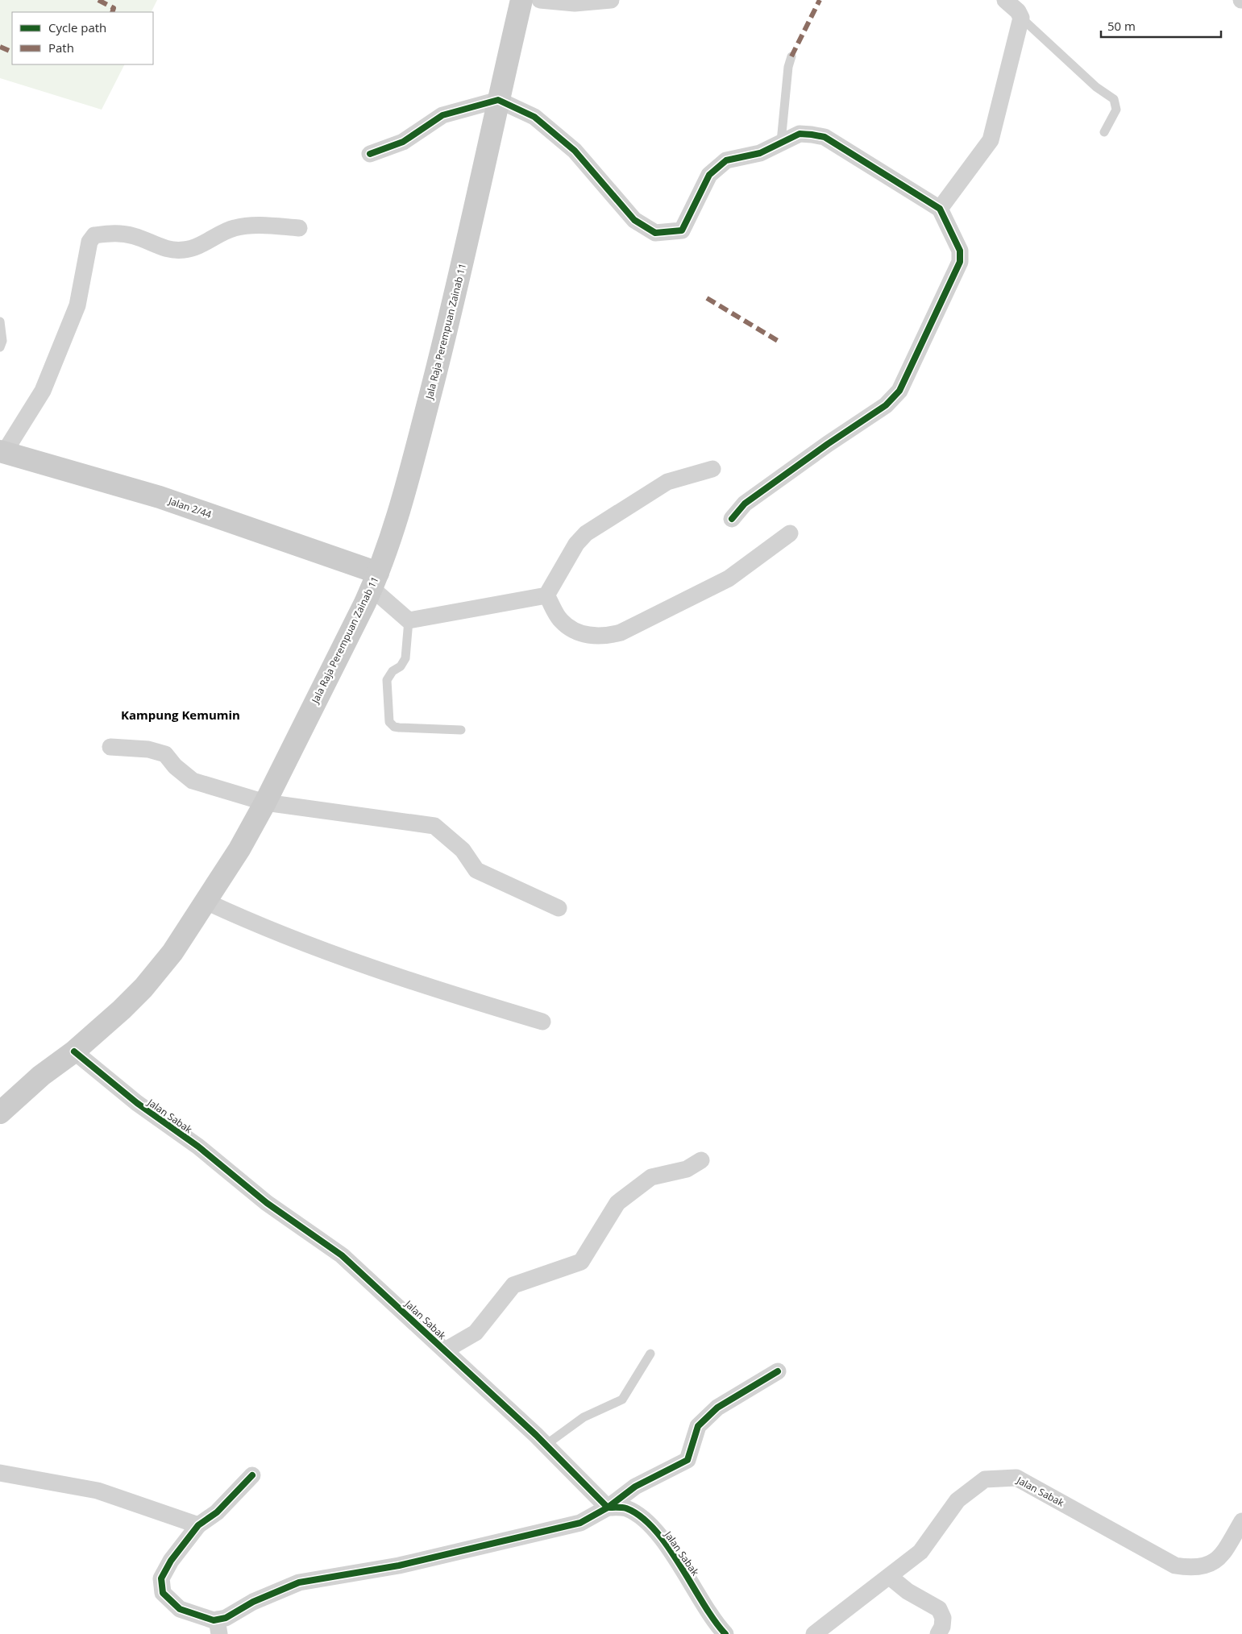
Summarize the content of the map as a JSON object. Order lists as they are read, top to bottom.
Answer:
{
  "streets": {
    "main road": ["Jala Raja Perempuan Zainab 11", "Jalan 2/44"],
    "street": ["Jalan Sabak"]
  },
  "crossings": [
    ["Jala Raja Perempuan Zainab 11", "Jalan 2/44"],
    ["Jala Raja Perempuan Zainab 11", "Jalan Sabak"]
  ],
  "districts": ["Kampung Kemumin"],
  "legend": ["Cycle path", "Path"],
  "scale_bar": "50 m"
}
